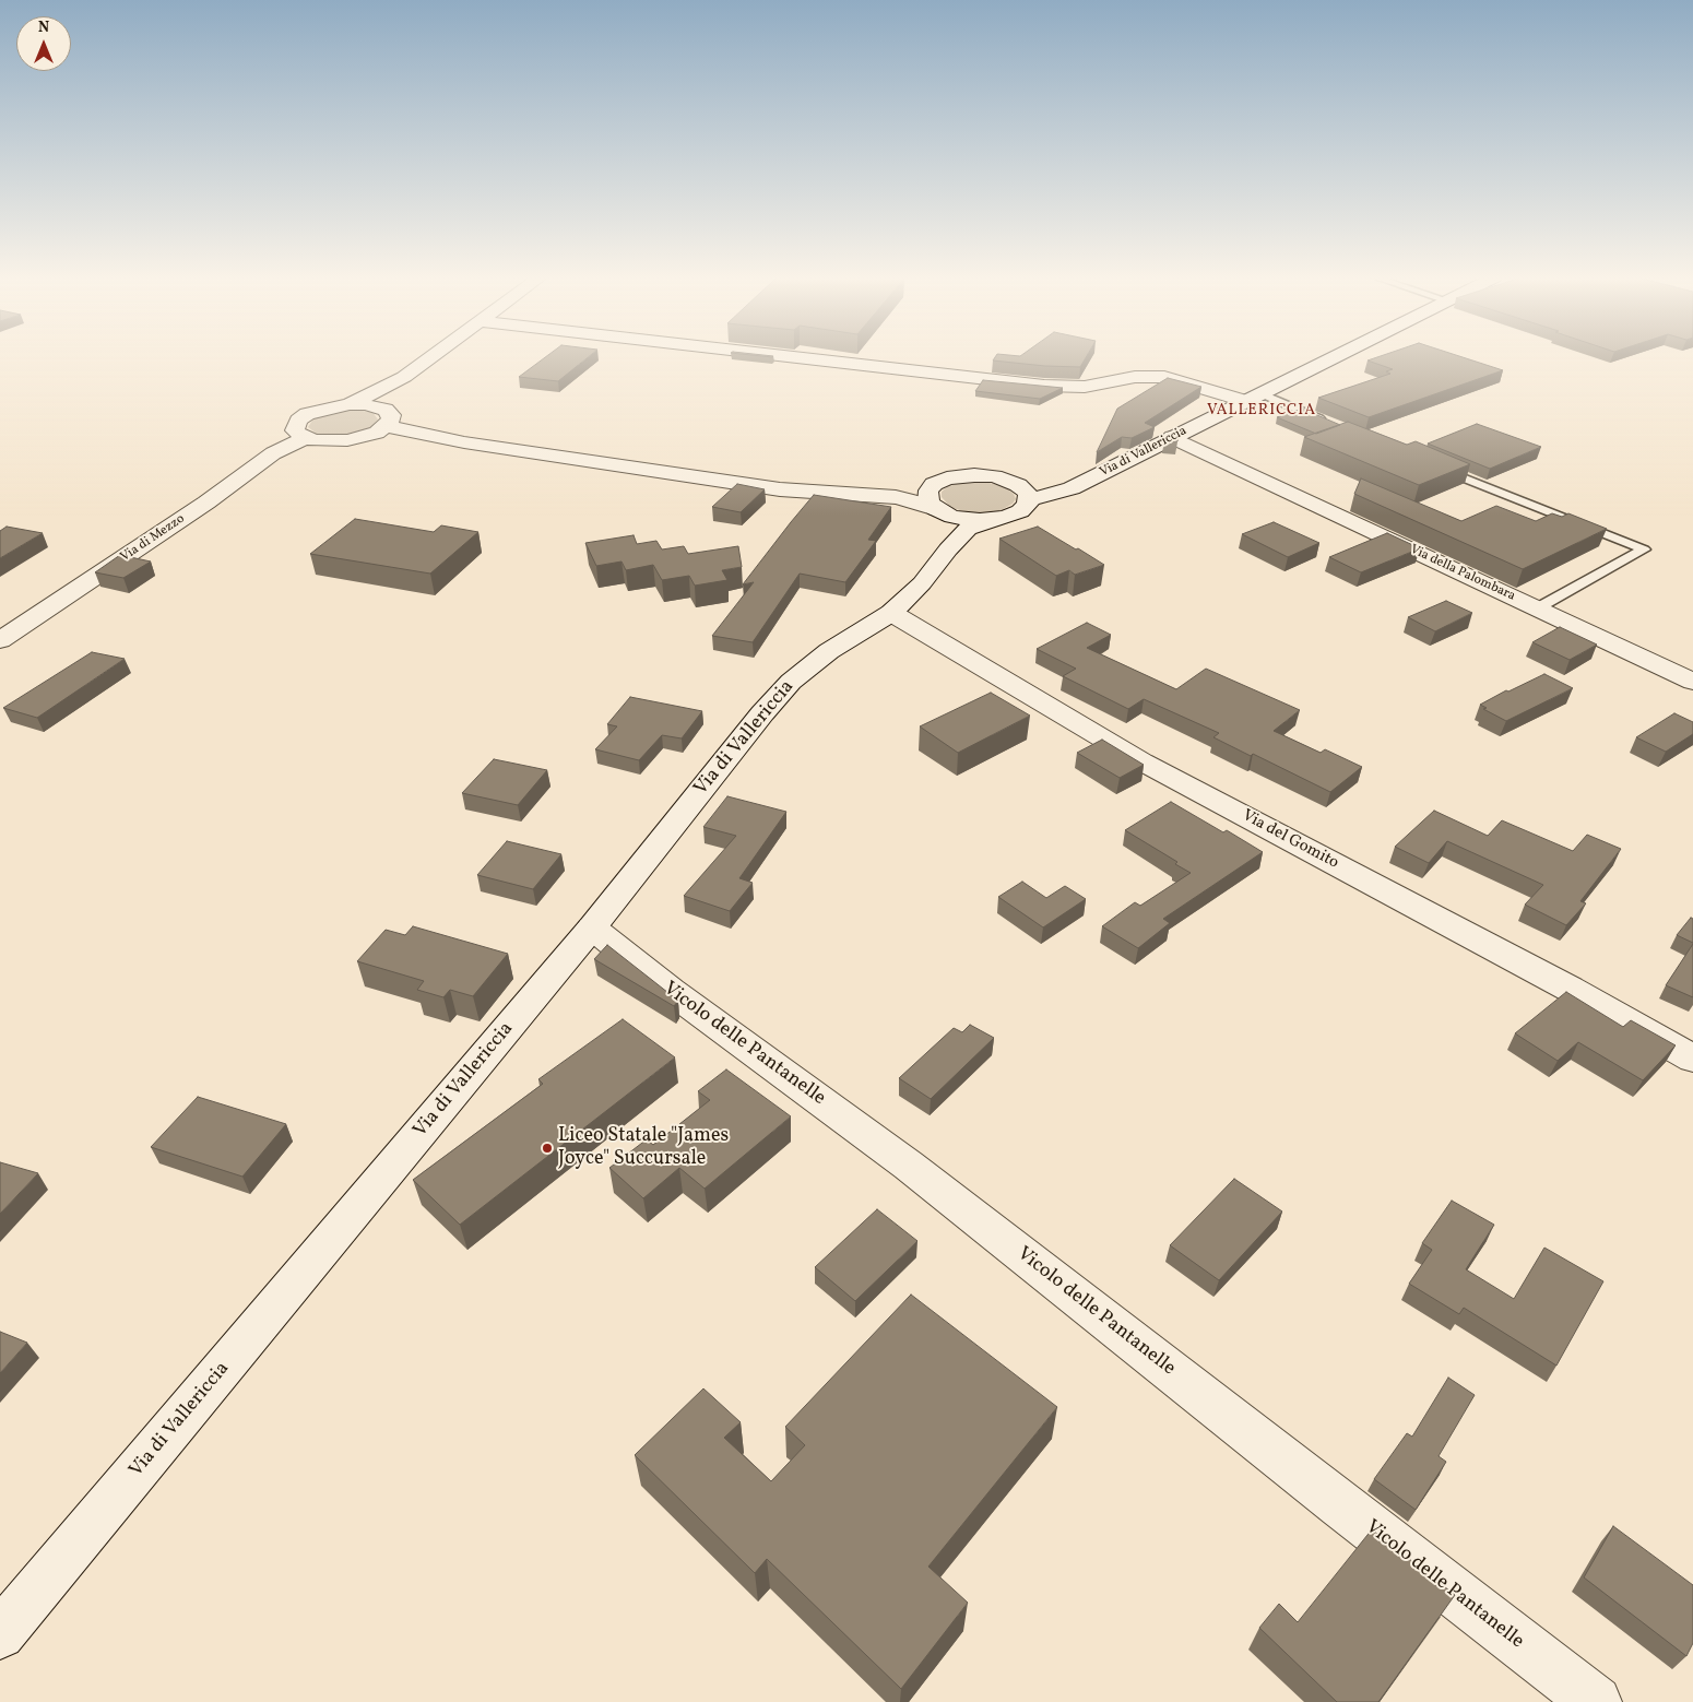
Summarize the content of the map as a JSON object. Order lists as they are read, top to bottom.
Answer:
{
  "streets": {
    "street": [
      "Via di Vallericcia",
      "Via di Mezzo",
      "Via della Palombara",
      "Via del Gomito",
      "Vicolo delle Pantanelle"
    ]
  },
  "crossings": [
    ["Via di Vallericcia", "Via della Palombara"],
    ["Via di Vallericcia", "Via del Gomito"],
    ["Via di Vallericcia", "Vicolo delle Pantanelle"]
  ],
  "districts": ["VALLERICCIA"],
  "places": ["Liceo Statale \"James Joyce\" Succursale"],
  "north": "top"
}
